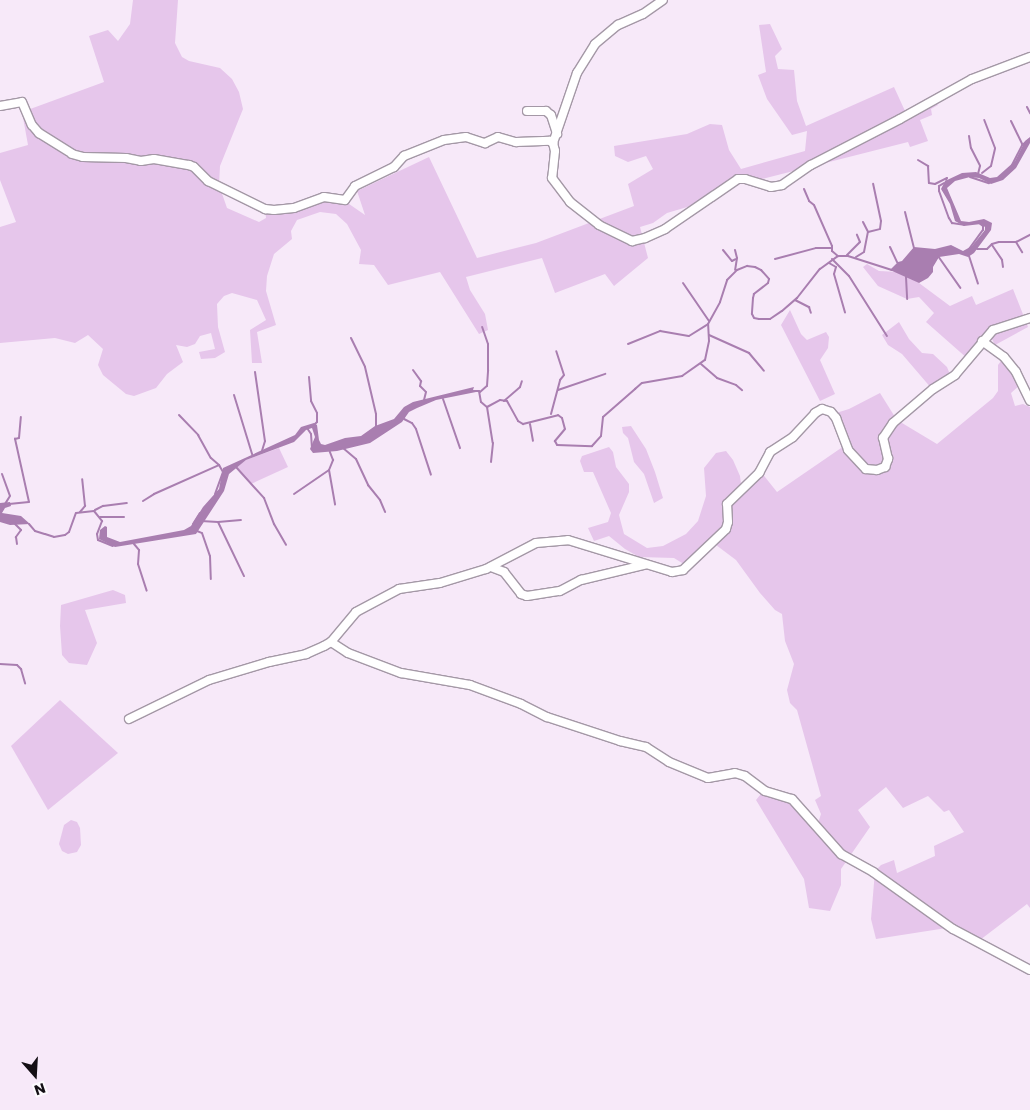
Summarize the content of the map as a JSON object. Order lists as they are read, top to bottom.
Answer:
{
  "north": "bottom"
}
